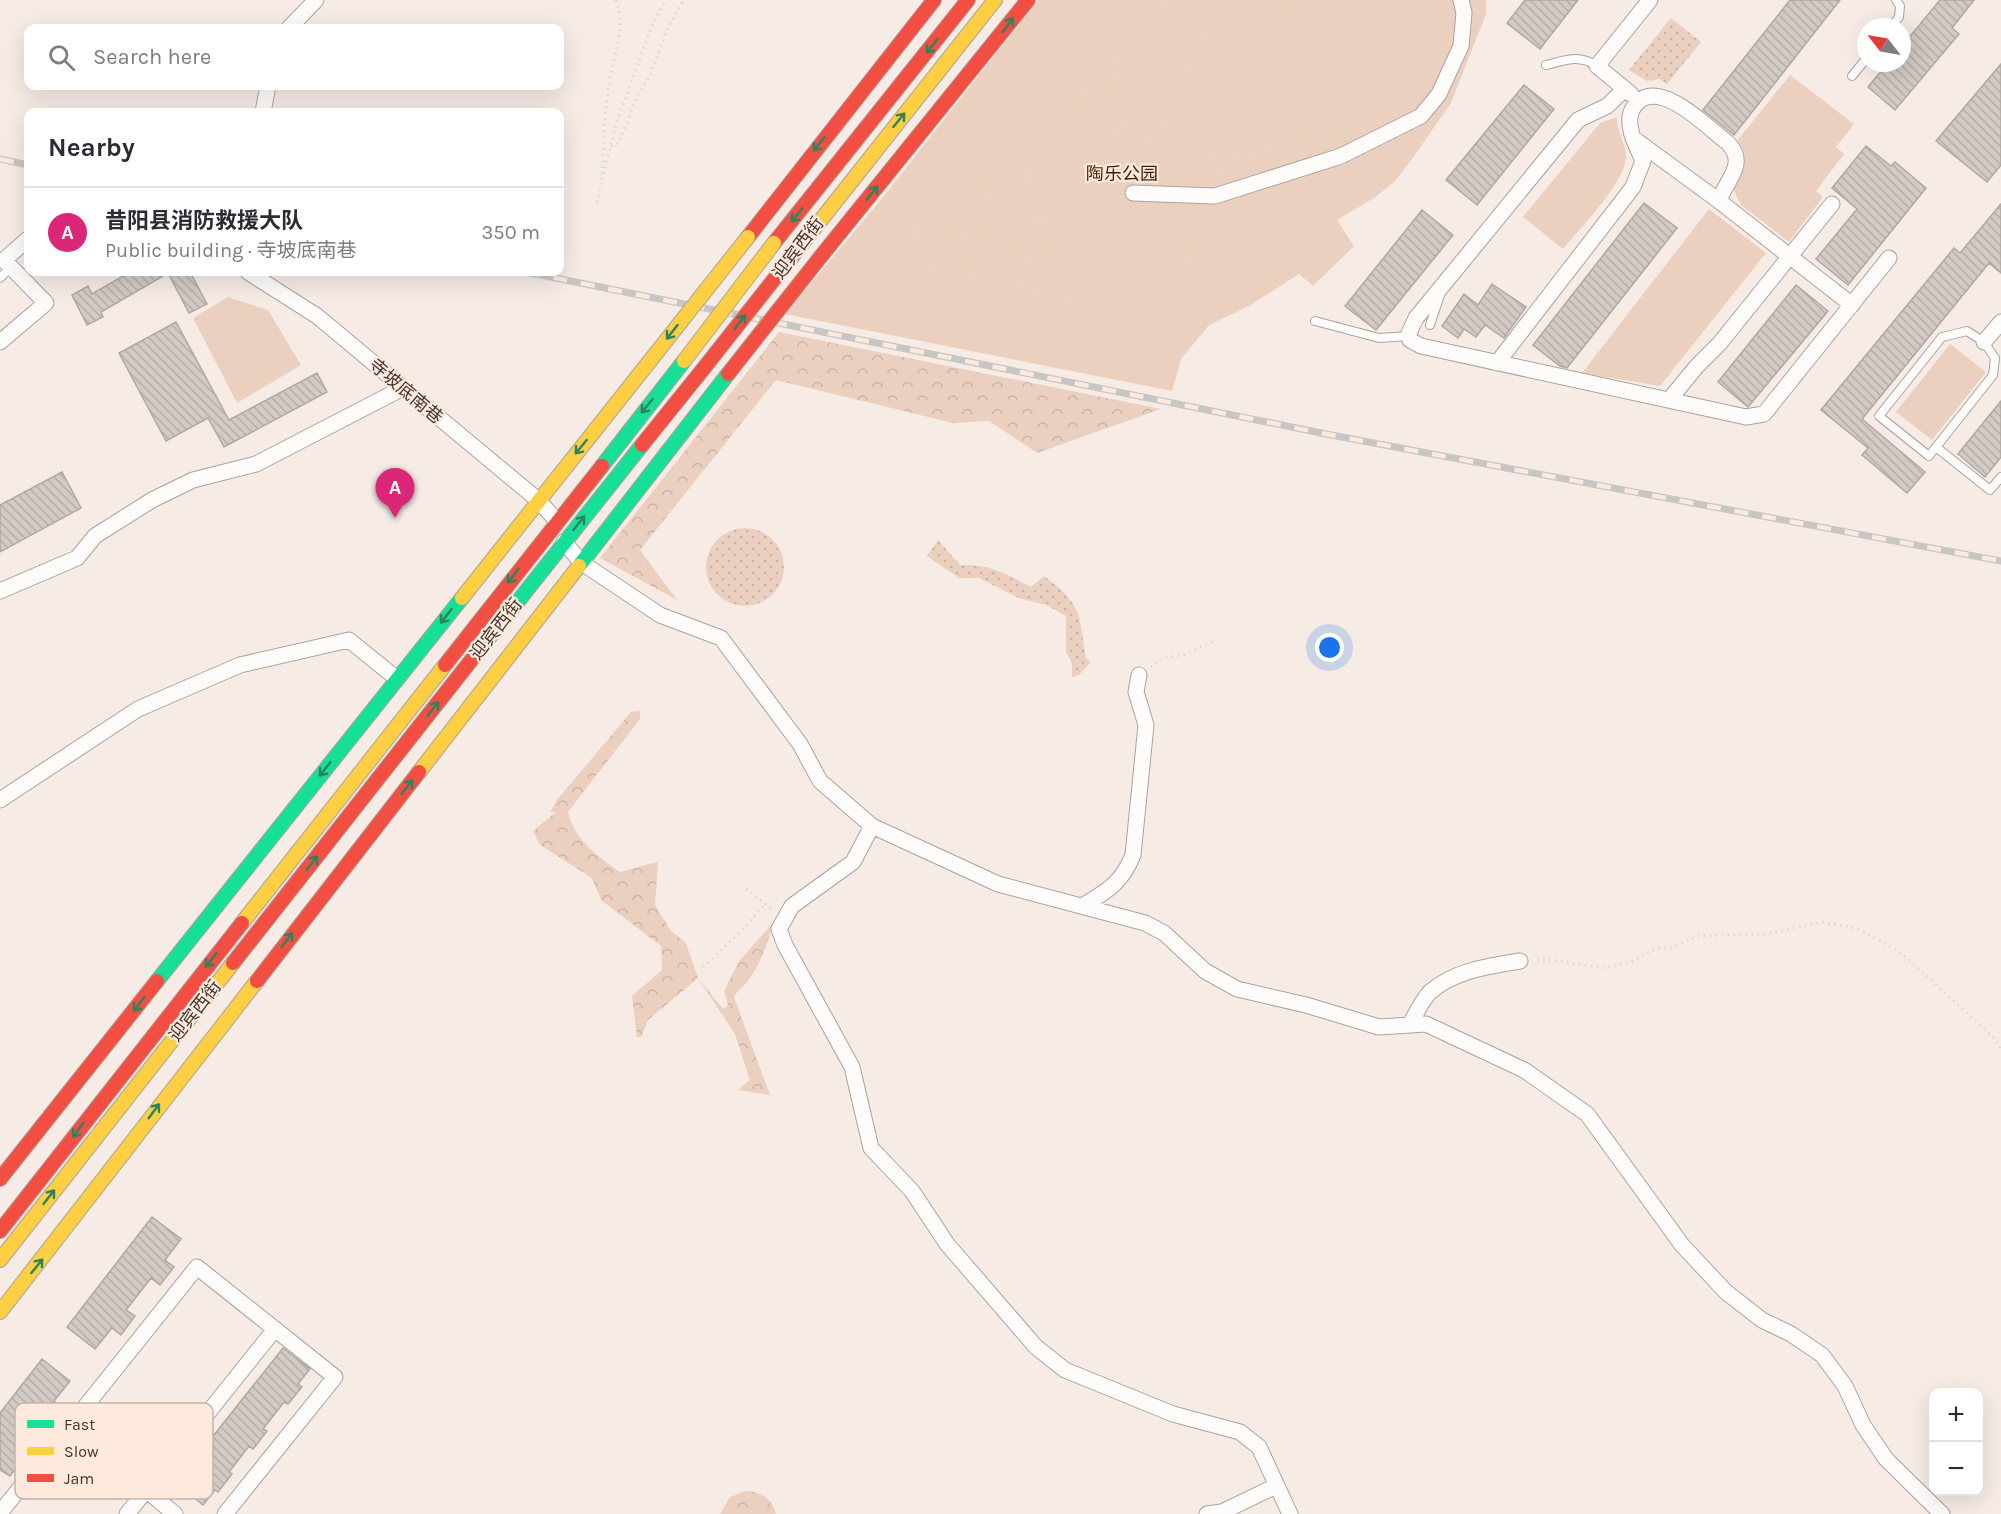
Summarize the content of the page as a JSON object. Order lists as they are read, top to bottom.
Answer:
{
  "streets": {
    "main road": ["迎宾西街"],
    "street": ["寺坡底南巷"]
  },
  "crossings": [
    ["迎宾西街", "寺坡底南巷"]
  ],
  "parks": ["陶乐公园"],
  "legend": ["Fast", "Slow", "Jam"],
  "north": "top left",
  "page": {
    "search": "Search here",
    "heading": "Nearby",
    "list": [
      {
        "mark": "A",
        "name": "昔阳县消防救援大队",
        "note": "Public building · 寺坡底南巷",
        "value": "350 m"
      }
    ],
    "pins": "A",
    "map_buttons": ["+", "−"]
  }
}
